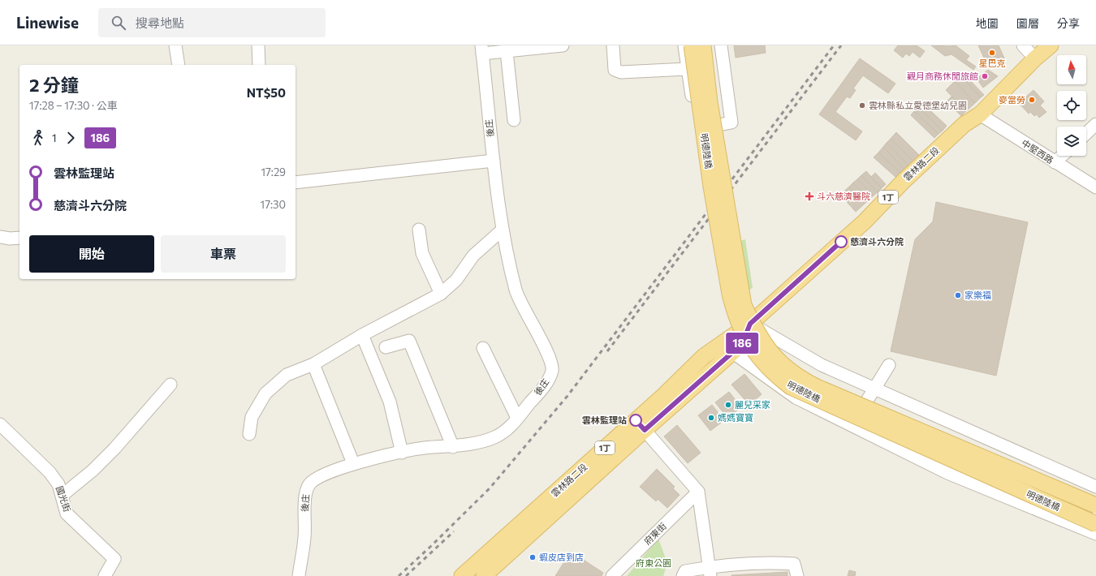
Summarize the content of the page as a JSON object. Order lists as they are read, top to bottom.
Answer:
{
  "streets": {
    "main road": ["明德陸橋", "雲林路二段", "1丁"],
    "street": [
      "後庄",
      "中堅西路",
      "國光街",
      "府東街"
    ]
  },
  "crossings": [
    ["中堅西路", "雲林路二段"]
  ],
  "parks": ["府東公園"],
  "places": {
    "other": [
      "星巴克",
      "觀月商務休閒旅館",
      "麥當勞",
      "雲林縣私立愛德堡幼兒園",
      "慈濟斗六分院",
      "家樂福",
      "麗兒采家",
      "媽媽寶寶",
      "雲林監理站",
      "蝦皮店到店"
    ],
    "health": ["斗六慈濟醫院"]
  },
  "lines": ["bus line 186"],
  "north": "top",
  "page": {
    "header": "Linewise",
    "search": "搜尋地點",
    "nav": ["地圖", "圖層", "分享"],
    "on_map": "186",
    "heading": ["2 分鐘", "17:28 – 17:30 · 公車", "NT$50"],
    "legs": ["1", "186"],
    "list": [
      {
        "name": "雲林監理站",
        "value": "17:29"
      },
      {
        "name": "慈濟斗六分院",
        "value": "17:30"
      }
    ],
    "buttons": ["開始", "車票"]
  }
}
